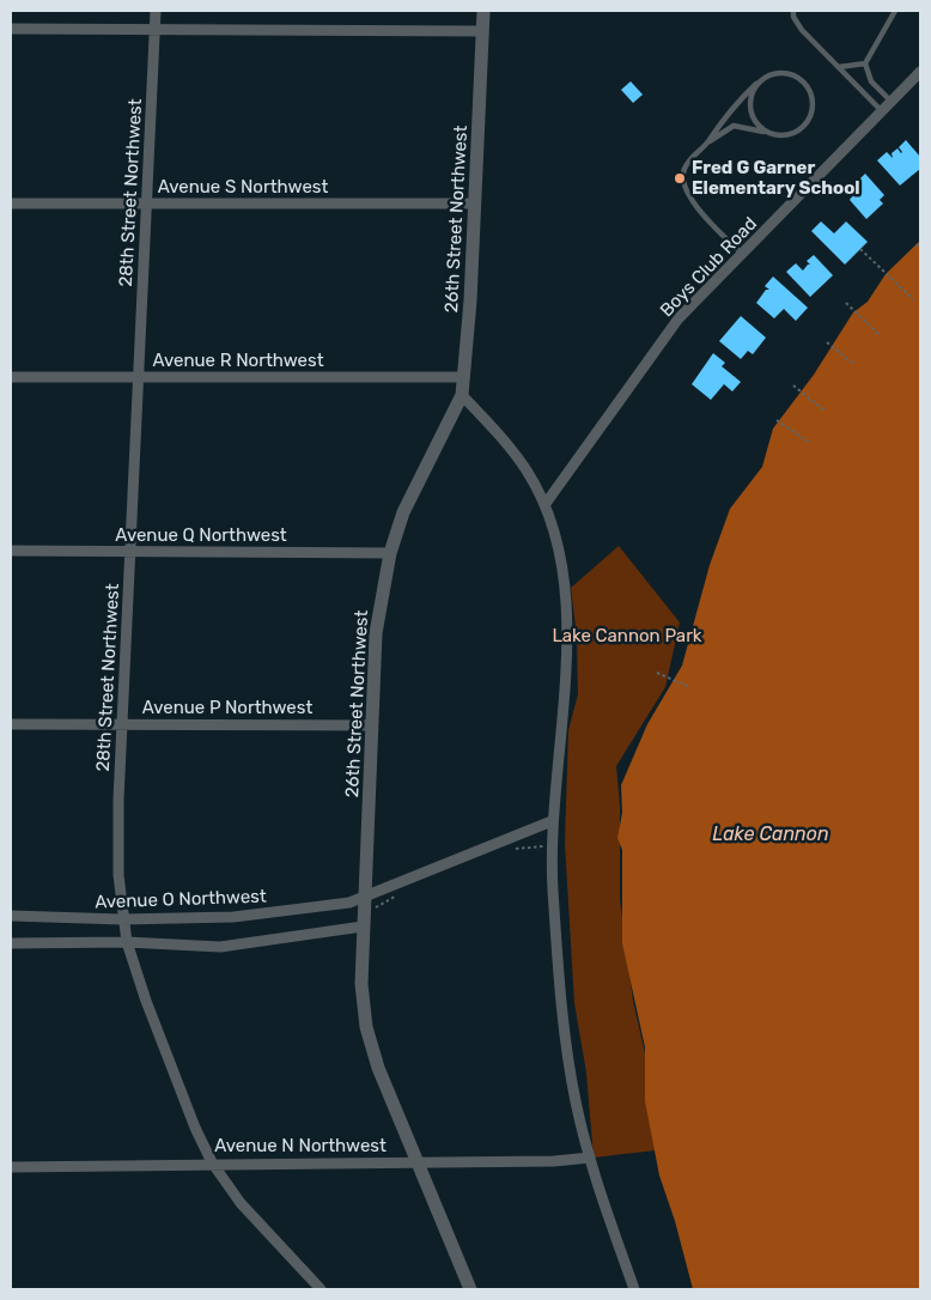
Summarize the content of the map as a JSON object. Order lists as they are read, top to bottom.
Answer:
{
  "streets": {
    "street": [
      "Avenue S Northwest",
      "28th Street Northwest",
      "26th Street Northwest",
      "Boys Club Road",
      "Avenue R Northwest",
      "Avenue Q Northwest",
      "Avenue P Northwest",
      "Avenue O Northwest",
      "Avenue N Northwest"
    ]
  },
  "crossings": [
    ["Avenue S Northwest", "28th Street Northwest"],
    ["Avenue S Northwest", "26th Street Northwest"],
    ["28th Street Northwest", "Avenue R Northwest"],
    ["28th Street Northwest", "Avenue Q Northwest"],
    ["28th Street Northwest", "Avenue P Northwest"],
    ["28th Street Northwest", "Avenue O Northwest"],
    ["28th Street Northwest", "Avenue N Northwest"],
    ["26th Street Northwest", "Avenue R Northwest"],
    ["26th Street Northwest", "Avenue Q Northwest"],
    ["26th Street Northwest", "Avenue P Northwest"],
    ["26th Street Northwest", "Avenue O Northwest"],
    ["26th Street Northwest", "Avenue N Northwest"]
  ],
  "water": ["Lake Cannon"],
  "parks": ["Lake Cannon Park"],
  "places": ["Fred G Garner Elementary School"]
}
